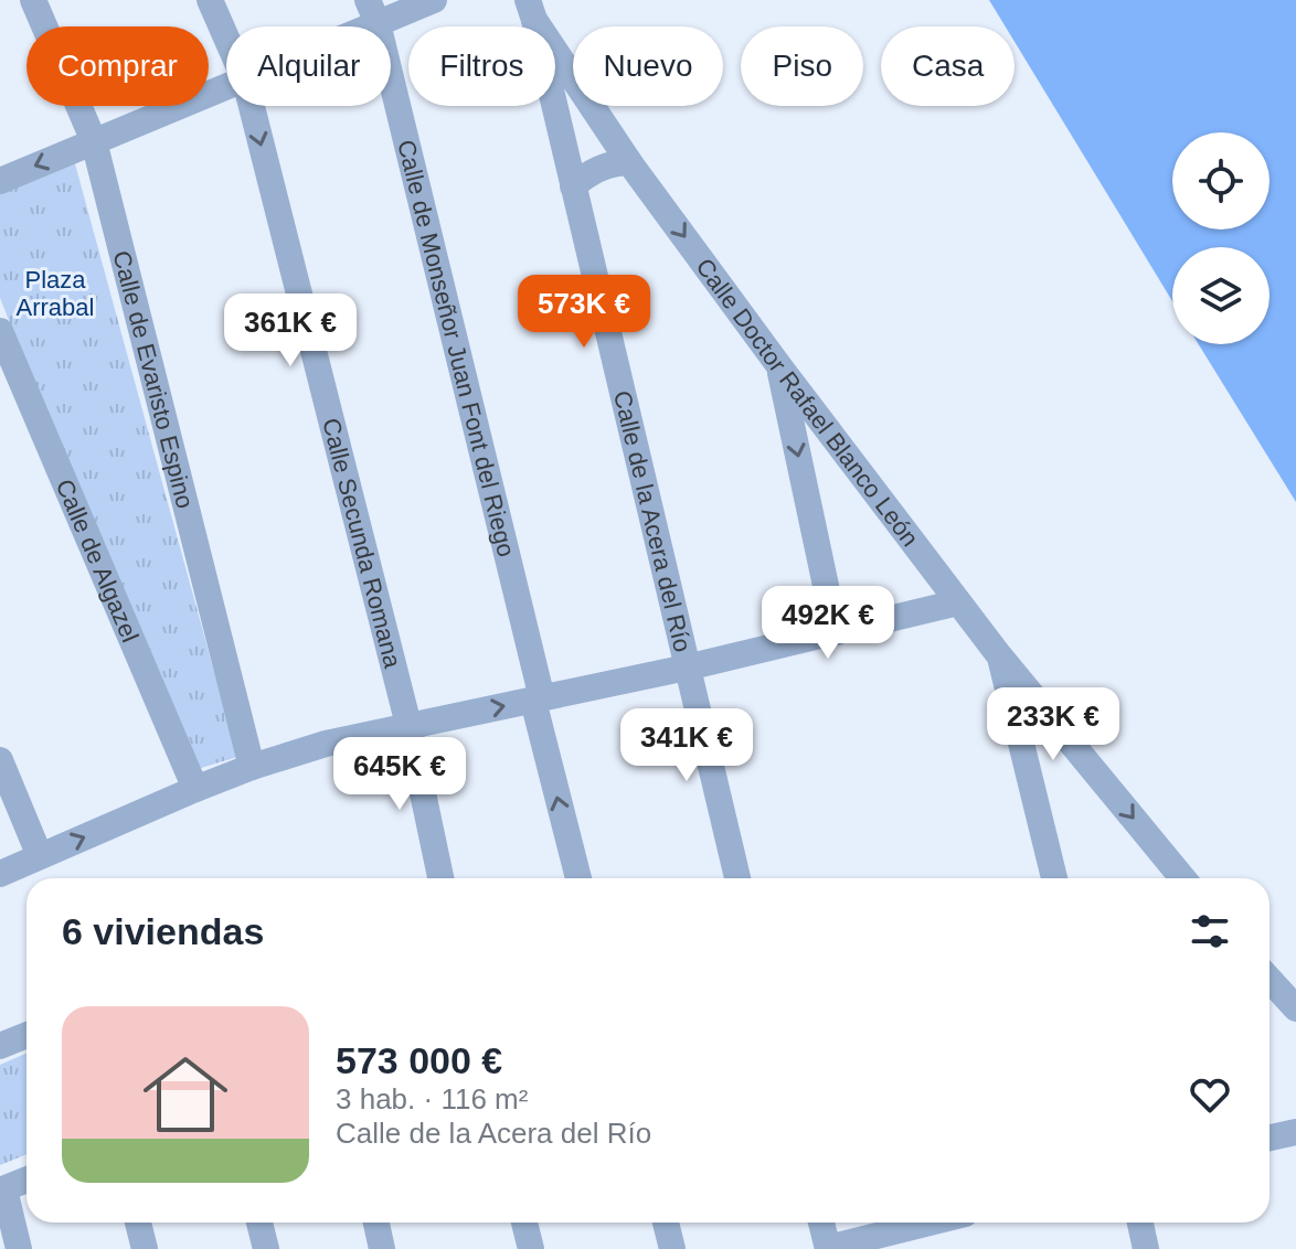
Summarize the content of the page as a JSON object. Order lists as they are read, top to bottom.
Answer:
{
  "streets": {
    "street": [
      "Calle de Monseñor Juan Font del Riego",
      "Calle de Evaristo Espino",
      "Calle Doctor Rafael Blanco León",
      "Calle de la Acera del Río",
      "Calle Secunda Romana",
      "Calle de Algazel"
    ]
  },
  "crossings": [
    ["Calle Doctor Rafael Blanco León", "Calle de la Acera del Río"]
  ],
  "one_way": ["Calle Secunda Romana"],
  "parks": ["Plaza Arrabal"],
  "page": {
    "chip": [
      "Comprar",
      "Alquilar",
      "Filtros",
      "Nuevo",
      "Piso",
      "Casa"
    ],
    "price": [
      "573K €",
      "361K €",
      "492K €",
      "233K €",
      "341K €",
      "645K €"
    ],
    "heading": "6 viviendas",
    "list": [
      {
        "name": "573 000 €",
        "note": "3 hab. · 116 m² · Calle de la Acera del Río"
      }
    ]
  }
}
